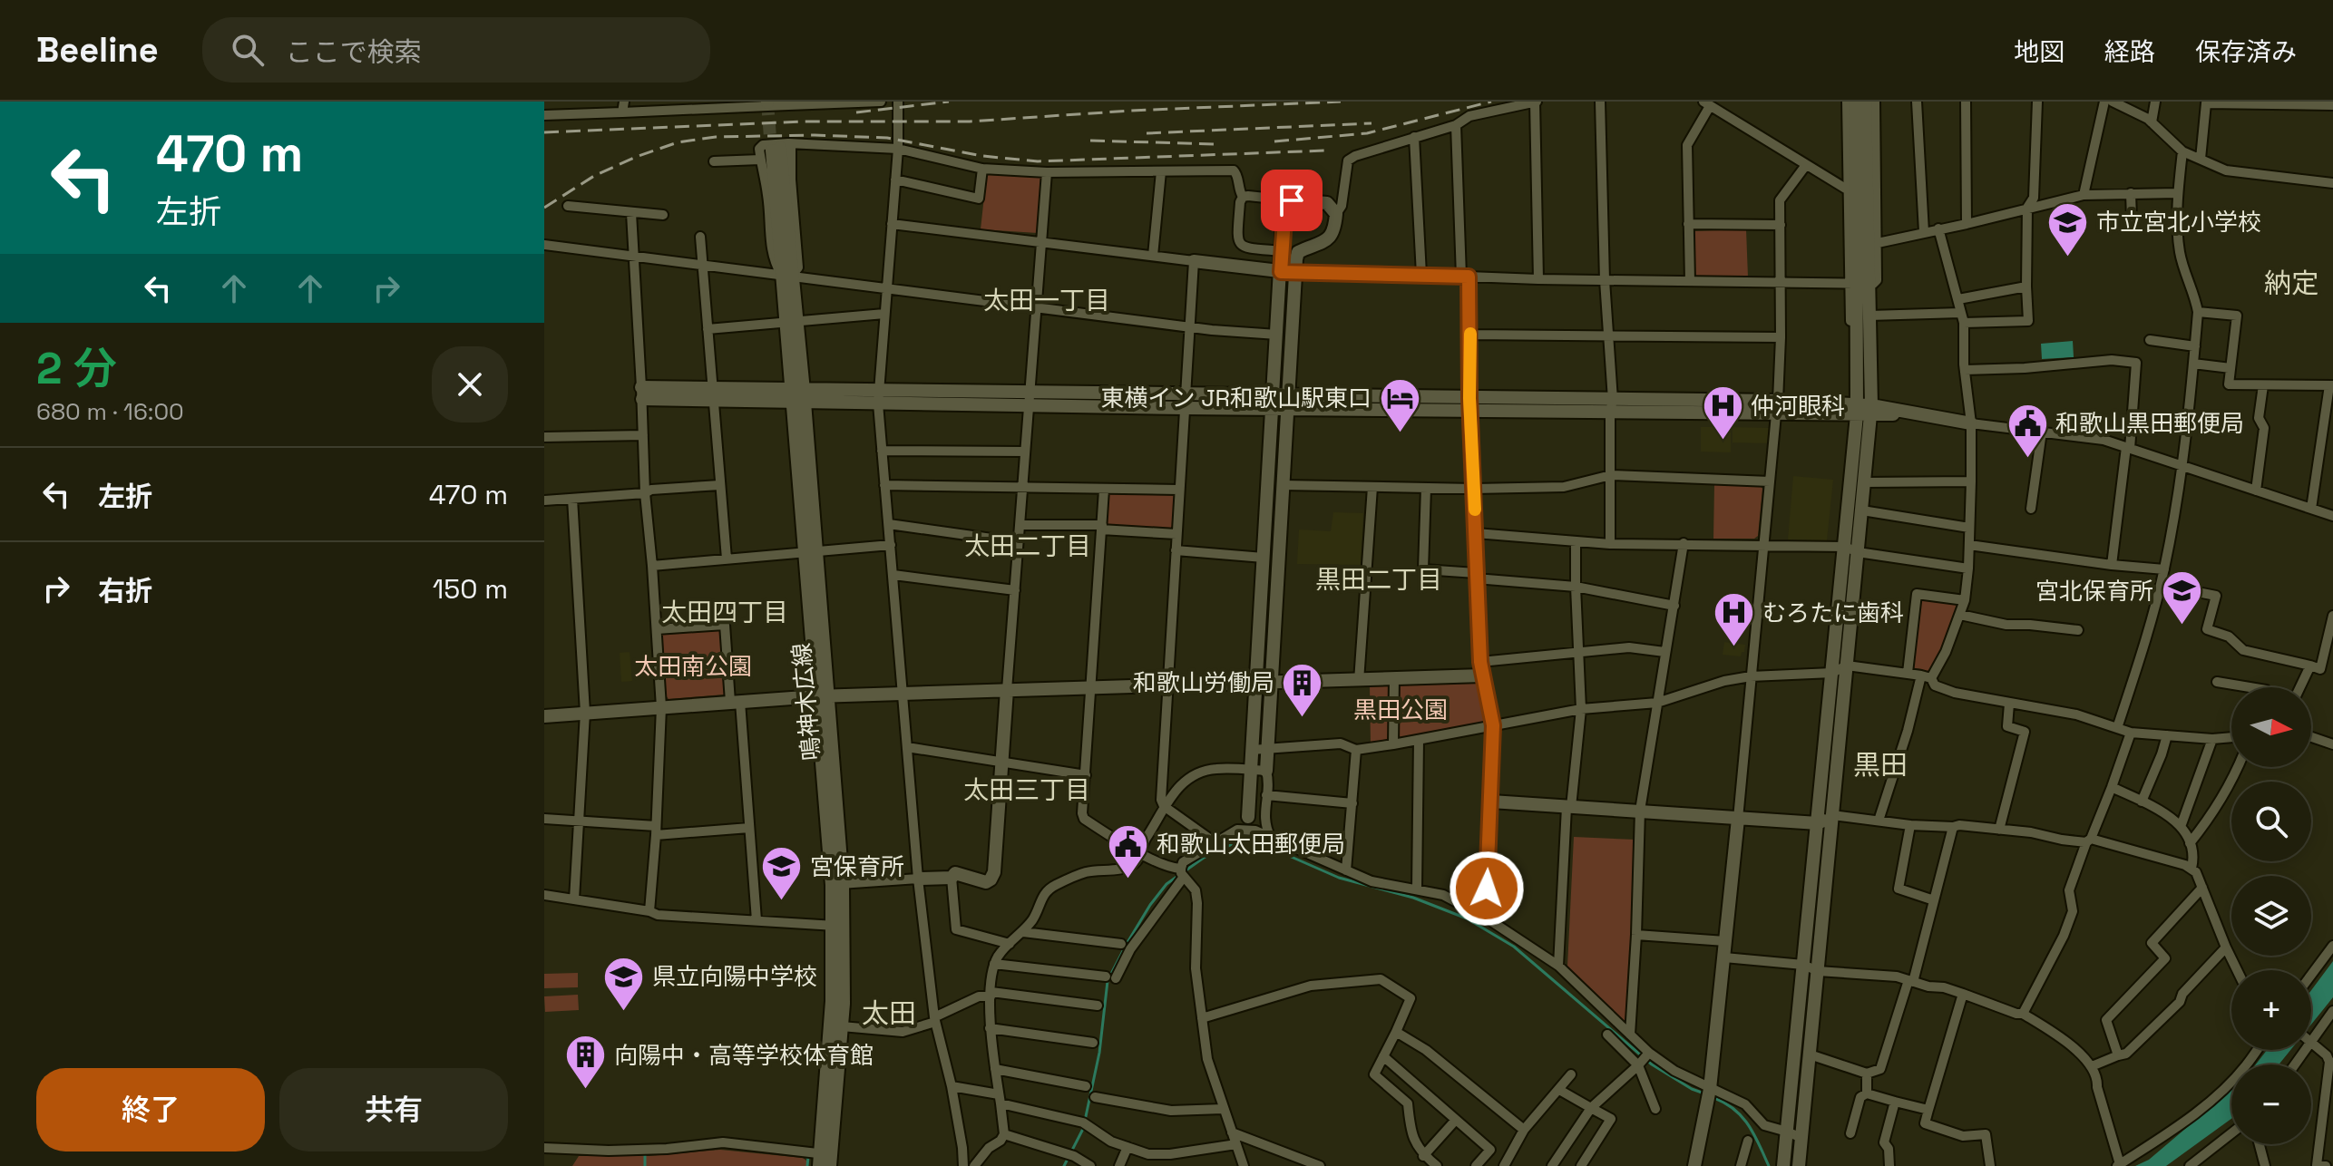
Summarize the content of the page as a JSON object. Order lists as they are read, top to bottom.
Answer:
{
  "streets": {
    "street": ["鳴神木広線"]
  },
  "districts": [
    "納定",
    "太田一丁目",
    "太田二丁目",
    "黒田二丁目",
    "太田四丁目",
    "黒田",
    "太田三丁目",
    "太田"
  ],
  "parks": ["太田南公園", "黒田公園"],
  "places": {
    "school or university": [
      "市立宮北小学校",
      "宮北保育所",
      "宮保育所",
      "県立向陽中学校"
    ],
    "hotel": ["東横イン JR和歌山駅東口"],
    "hospital": ["仲河眼科", "むろたに歯科"],
    "public building": ["和歌山黒田郵便局", "和歌山太田郵便局"],
    "building": ["和歌山労働局", "向陽中・高等学校体育館"]
  },
  "north": "right",
  "page": {
    "header": "Beeline",
    "search": "ここで検索",
    "nav": ["地図", "経路", "保存済み"],
    "turn": ["470 m", "左折"],
    "heading": ["2 分", "680 m · 16:00"],
    "list": [
      {
        "name": "左折",
        "value": "470 m"
      },
      {
        "name": "右折",
        "value": "150 m"
      }
    ],
    "map_buttons": ["+", "−"],
    "buttons": ["終了", "共有"]
  }
}
